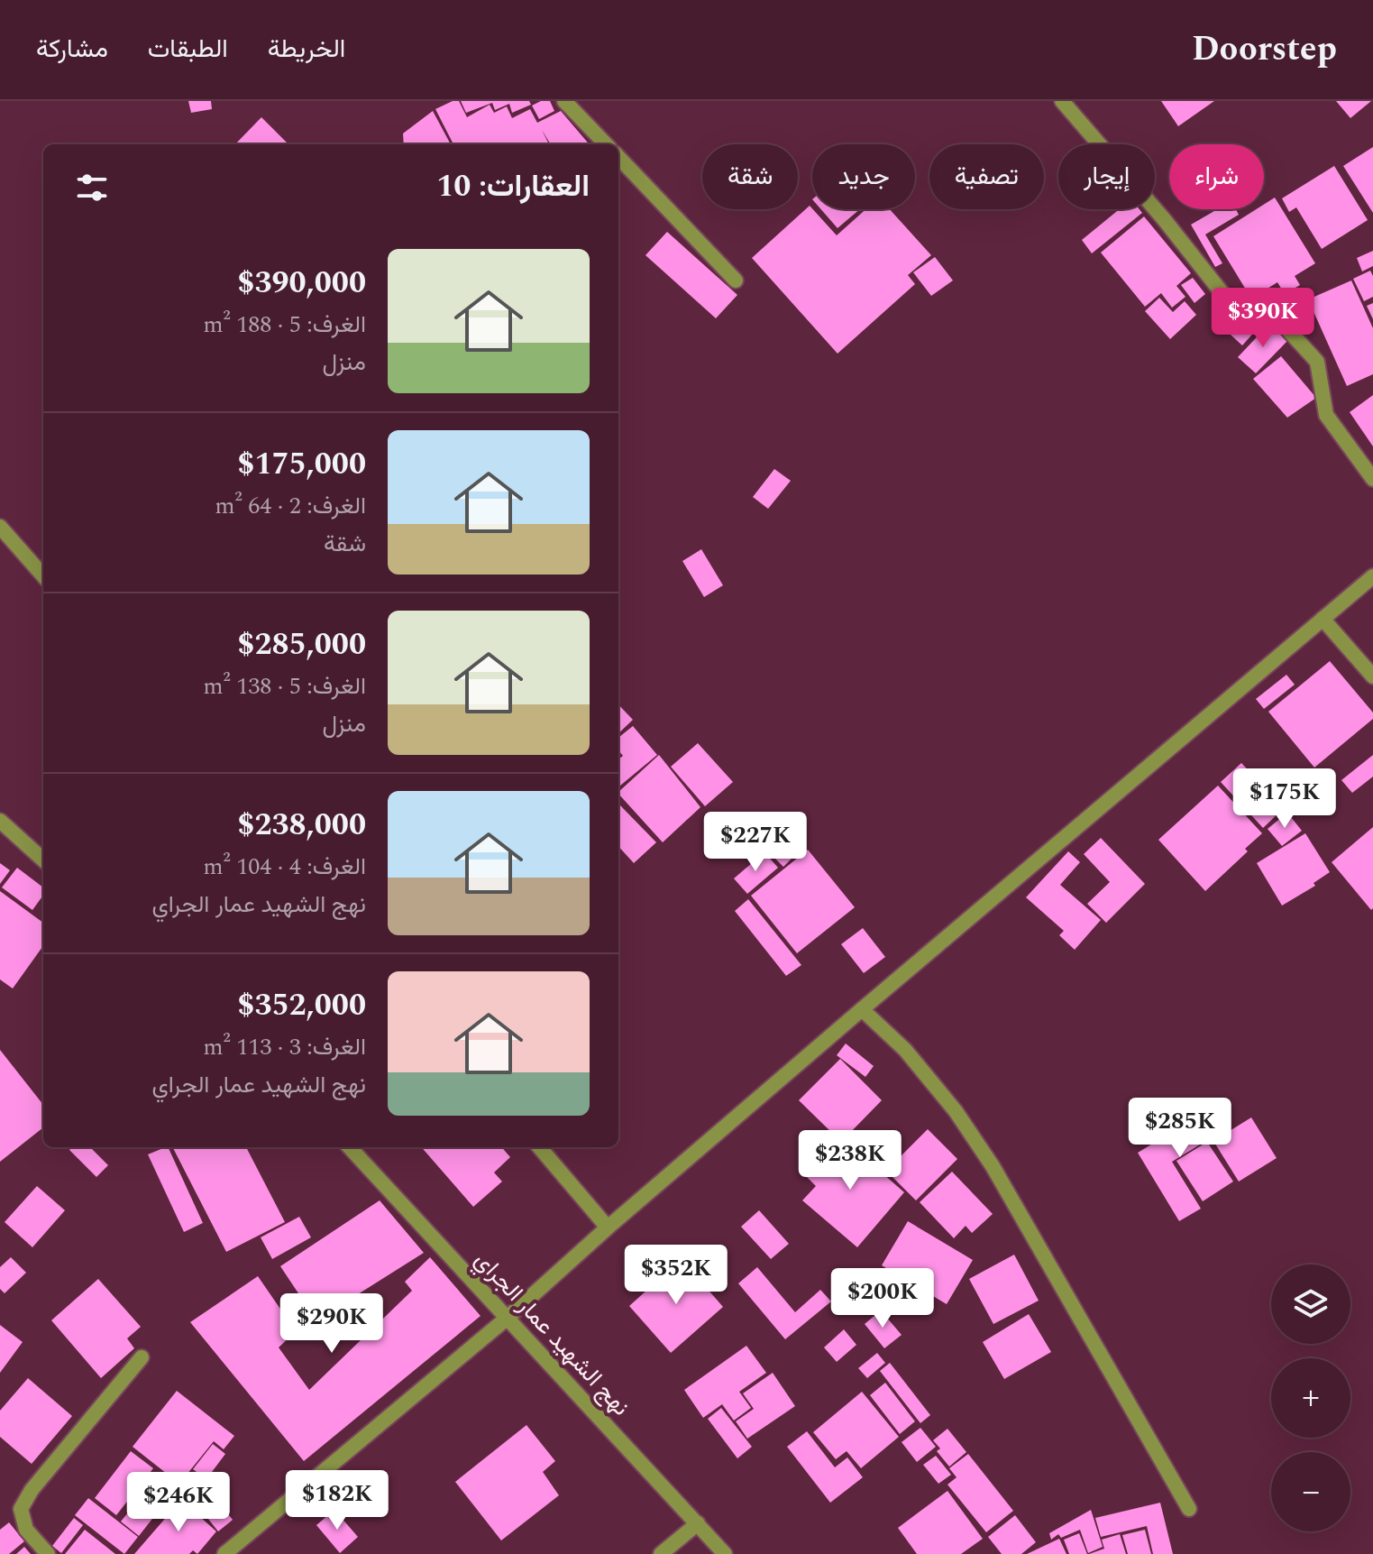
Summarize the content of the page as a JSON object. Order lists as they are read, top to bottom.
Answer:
{
  "streets": {
    "street": ["نهج الشهيد عمار الجراي"]
  },
  "page": {
    "header": "Doorstep",
    "nav": ["الخريطة", "الطبقات", "مشاركة"],
    "chip": [
      "شراء",
      "إيجار",
      "تصفية",
      "جديد",
      "شقة"
    ],
    "heading": "العقارات: 10",
    "list": [
      {
        "name": "$390,000",
        "note": "الغرف: 5 · 188 m² · منزل"
      },
      {
        "name": "$175,000",
        "note": "الغرف: 2 · 64 m² · شقة"
      },
      {
        "name": "$285,000",
        "note": "الغرف: 5 · 138 m² · منزل"
      },
      {
        "name": "$238,000",
        "note": "الغرف: 4 · 104 m² · نهج الشهيد عمار الجراي"
      },
      {
        "name": "$352,000",
        "note": "الغرف: 3 · 113 m² · نهج الشهيد عمار الجراي"
      }
    ],
    "price": [
      "$390K",
      "$175K",
      "$227K",
      "$285K",
      "$238K",
      "$352K",
      "$200K",
      "$290K",
      "$182K",
      "$246K"
    ],
    "map_buttons": ["+", "−"]
  }
}
